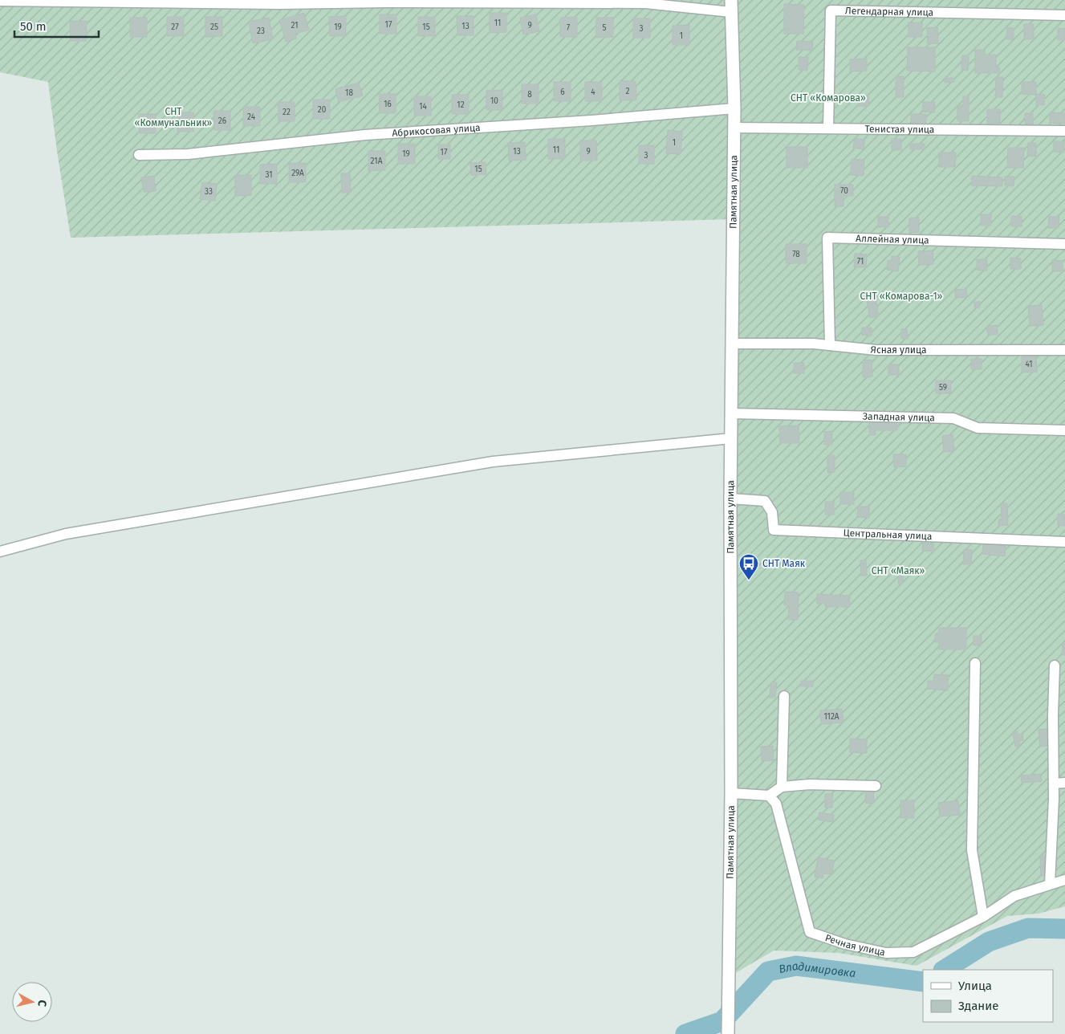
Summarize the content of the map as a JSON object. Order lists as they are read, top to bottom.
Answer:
{
  "streets": {
    "street": [
      "Легендарная улица",
      "Тенистая улица",
      "Абрикосовая улица",
      "Памятная улица",
      "Аллейная улица",
      "Ясная улица",
      "Западная улица",
      "Центральная улица",
      "Речная улица"
    ]
  },
  "crossings": [
    ["Легендарная улица", "Тенистая улица"],
    ["Тенистая улица", "Памятная улица"],
    ["Абрикосовая улица", "Памятная улица"],
    ["Памятная улица", "Ясная улица"],
    ["Памятная улица", "Западная улица"],
    ["Памятная улица", "Центральная улица"],
    ["Аллейная улица", "Ясная улица"]
  ],
  "water": ["Владимировка"],
  "parks": [
    "СНТ «Комарова»",
    "СНТ «Коммунальник»",
    "СНТ «Комарова-1»",
    "СНТ «Маяк»"
  ],
  "places": {
    "bus stop": ["СНТ Маяк"]
  },
  "house_numbers": [
    "11",
    "17",
    "21",
    "9",
    "13",
    "27",
    "25",
    "19",
    "15",
    "7",
    "5",
    "3",
    "23",
    "1",
    "2",
    "6",
    "4",
    "18",
    "8",
    "10",
    "16",
    "12",
    "14",
    "20",
    "22",
    "24",
    "26",
    "1",
    "11",
    "13",
    "9",
    "17",
    "19",
    "3",
    "21А",
    "15",
    "29А",
    "31",
    "70",
    "33",
    "78",
    "71",
    "41",
    "59",
    "112А"
  ],
  "legend": ["Улица", "Здание"],
  "scale_bar": "50 m",
  "north": "right"
}
